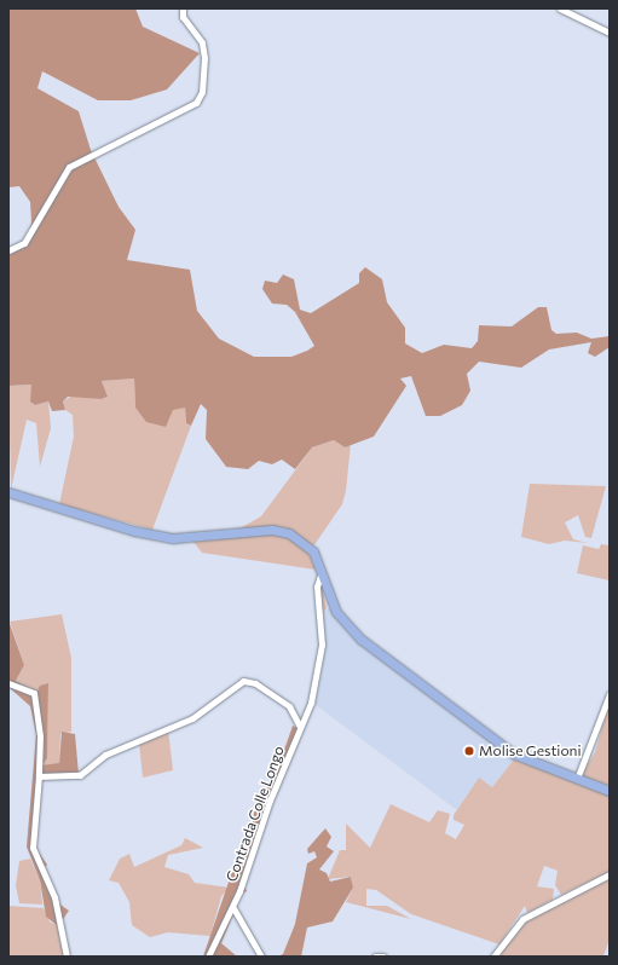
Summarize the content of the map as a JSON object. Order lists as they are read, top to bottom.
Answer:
{
  "streets": {
    "street": ["Contrada Colle Longo"]
  },
  "places": ["Molise Gestioni"]
}
